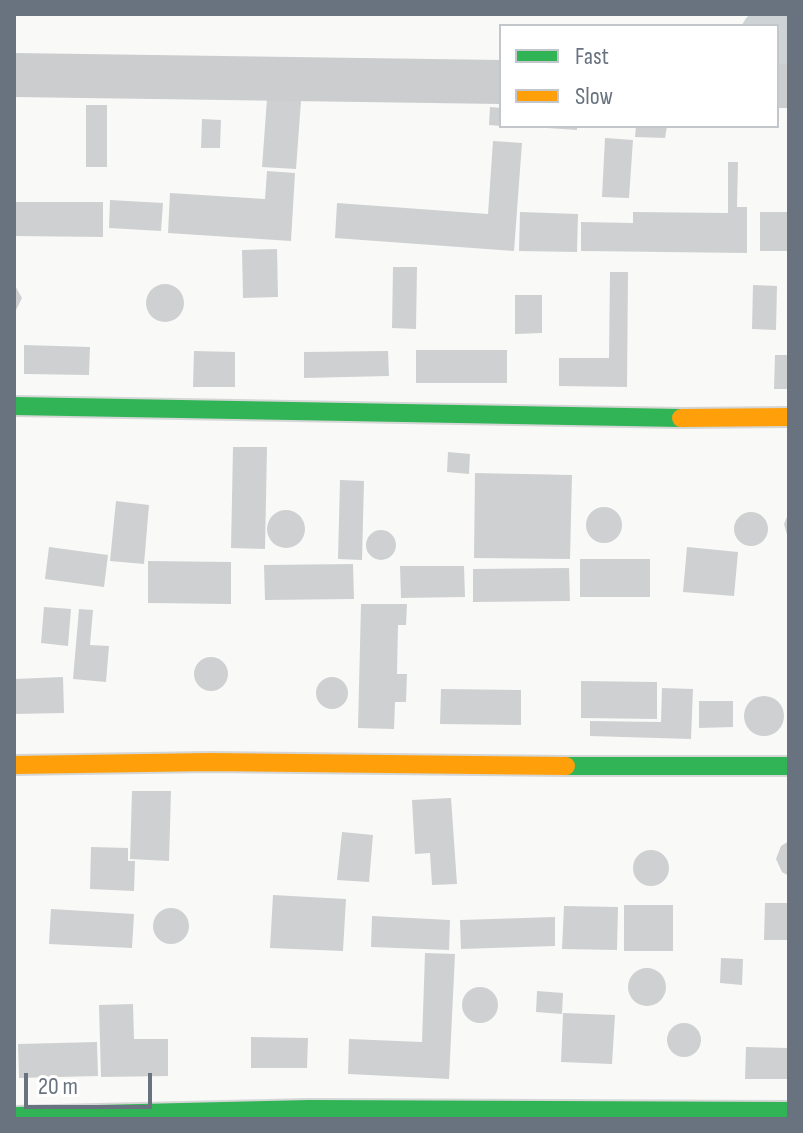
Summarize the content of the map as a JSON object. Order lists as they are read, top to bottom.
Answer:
{
  "legend": ["Fast", "Slow"],
  "scale_bar": "20 m"
}
